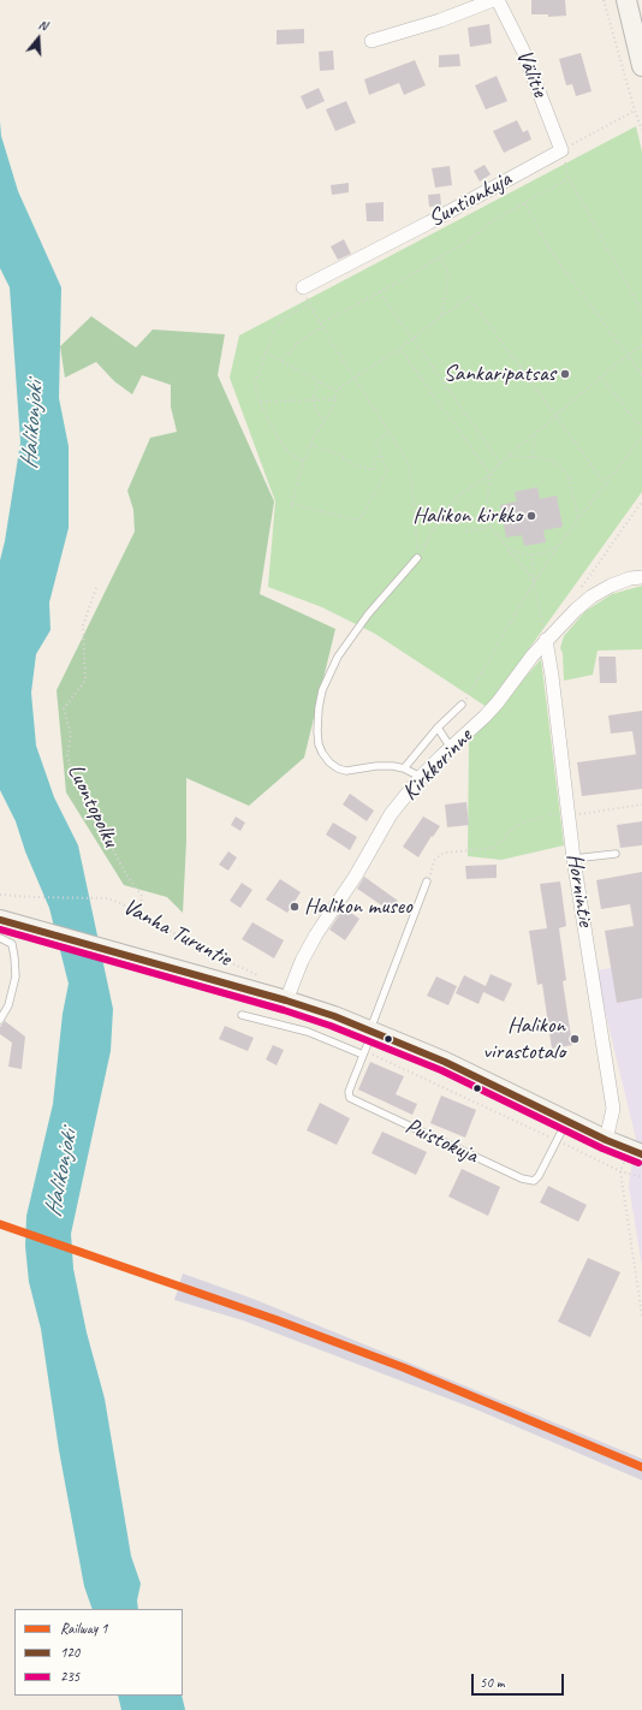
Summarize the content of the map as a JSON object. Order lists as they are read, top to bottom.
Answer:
{
  "streets": {
    "street": [
      "Välitie",
      "Suntionkuja",
      "Kirkkorinne",
      "Hornintie",
      "Vanha Turuntie"
    ],
    "lane": ["Puistokuja"],
    "path": ["Luontopolku"]
  },
  "crossings": [
    ["Välitie", "Suntionkuja"],
    ["Kirkkorinne", "Hornintie"],
    ["Kirkkorinne", "Vanha Turuntie"],
    ["Luontopolku", "Vanha Turuntie"],
    ["Hornintie", "Vanha Turuntie"],
    ["Vanha Turuntie", "Puistokuja"]
  ],
  "water": ["Halikonjoki"],
  "places": [
    "Sankaripatsas",
    "Halikon kirkko",
    "Halikon museo",
    "Halikon virastotalo"
  ],
  "lines": ["transit line 120", "transit line 235", "rail line 1"],
  "legend": ["Railway 1", "120", "235"],
  "scale_bar": "50 m",
  "north": "top"
}
